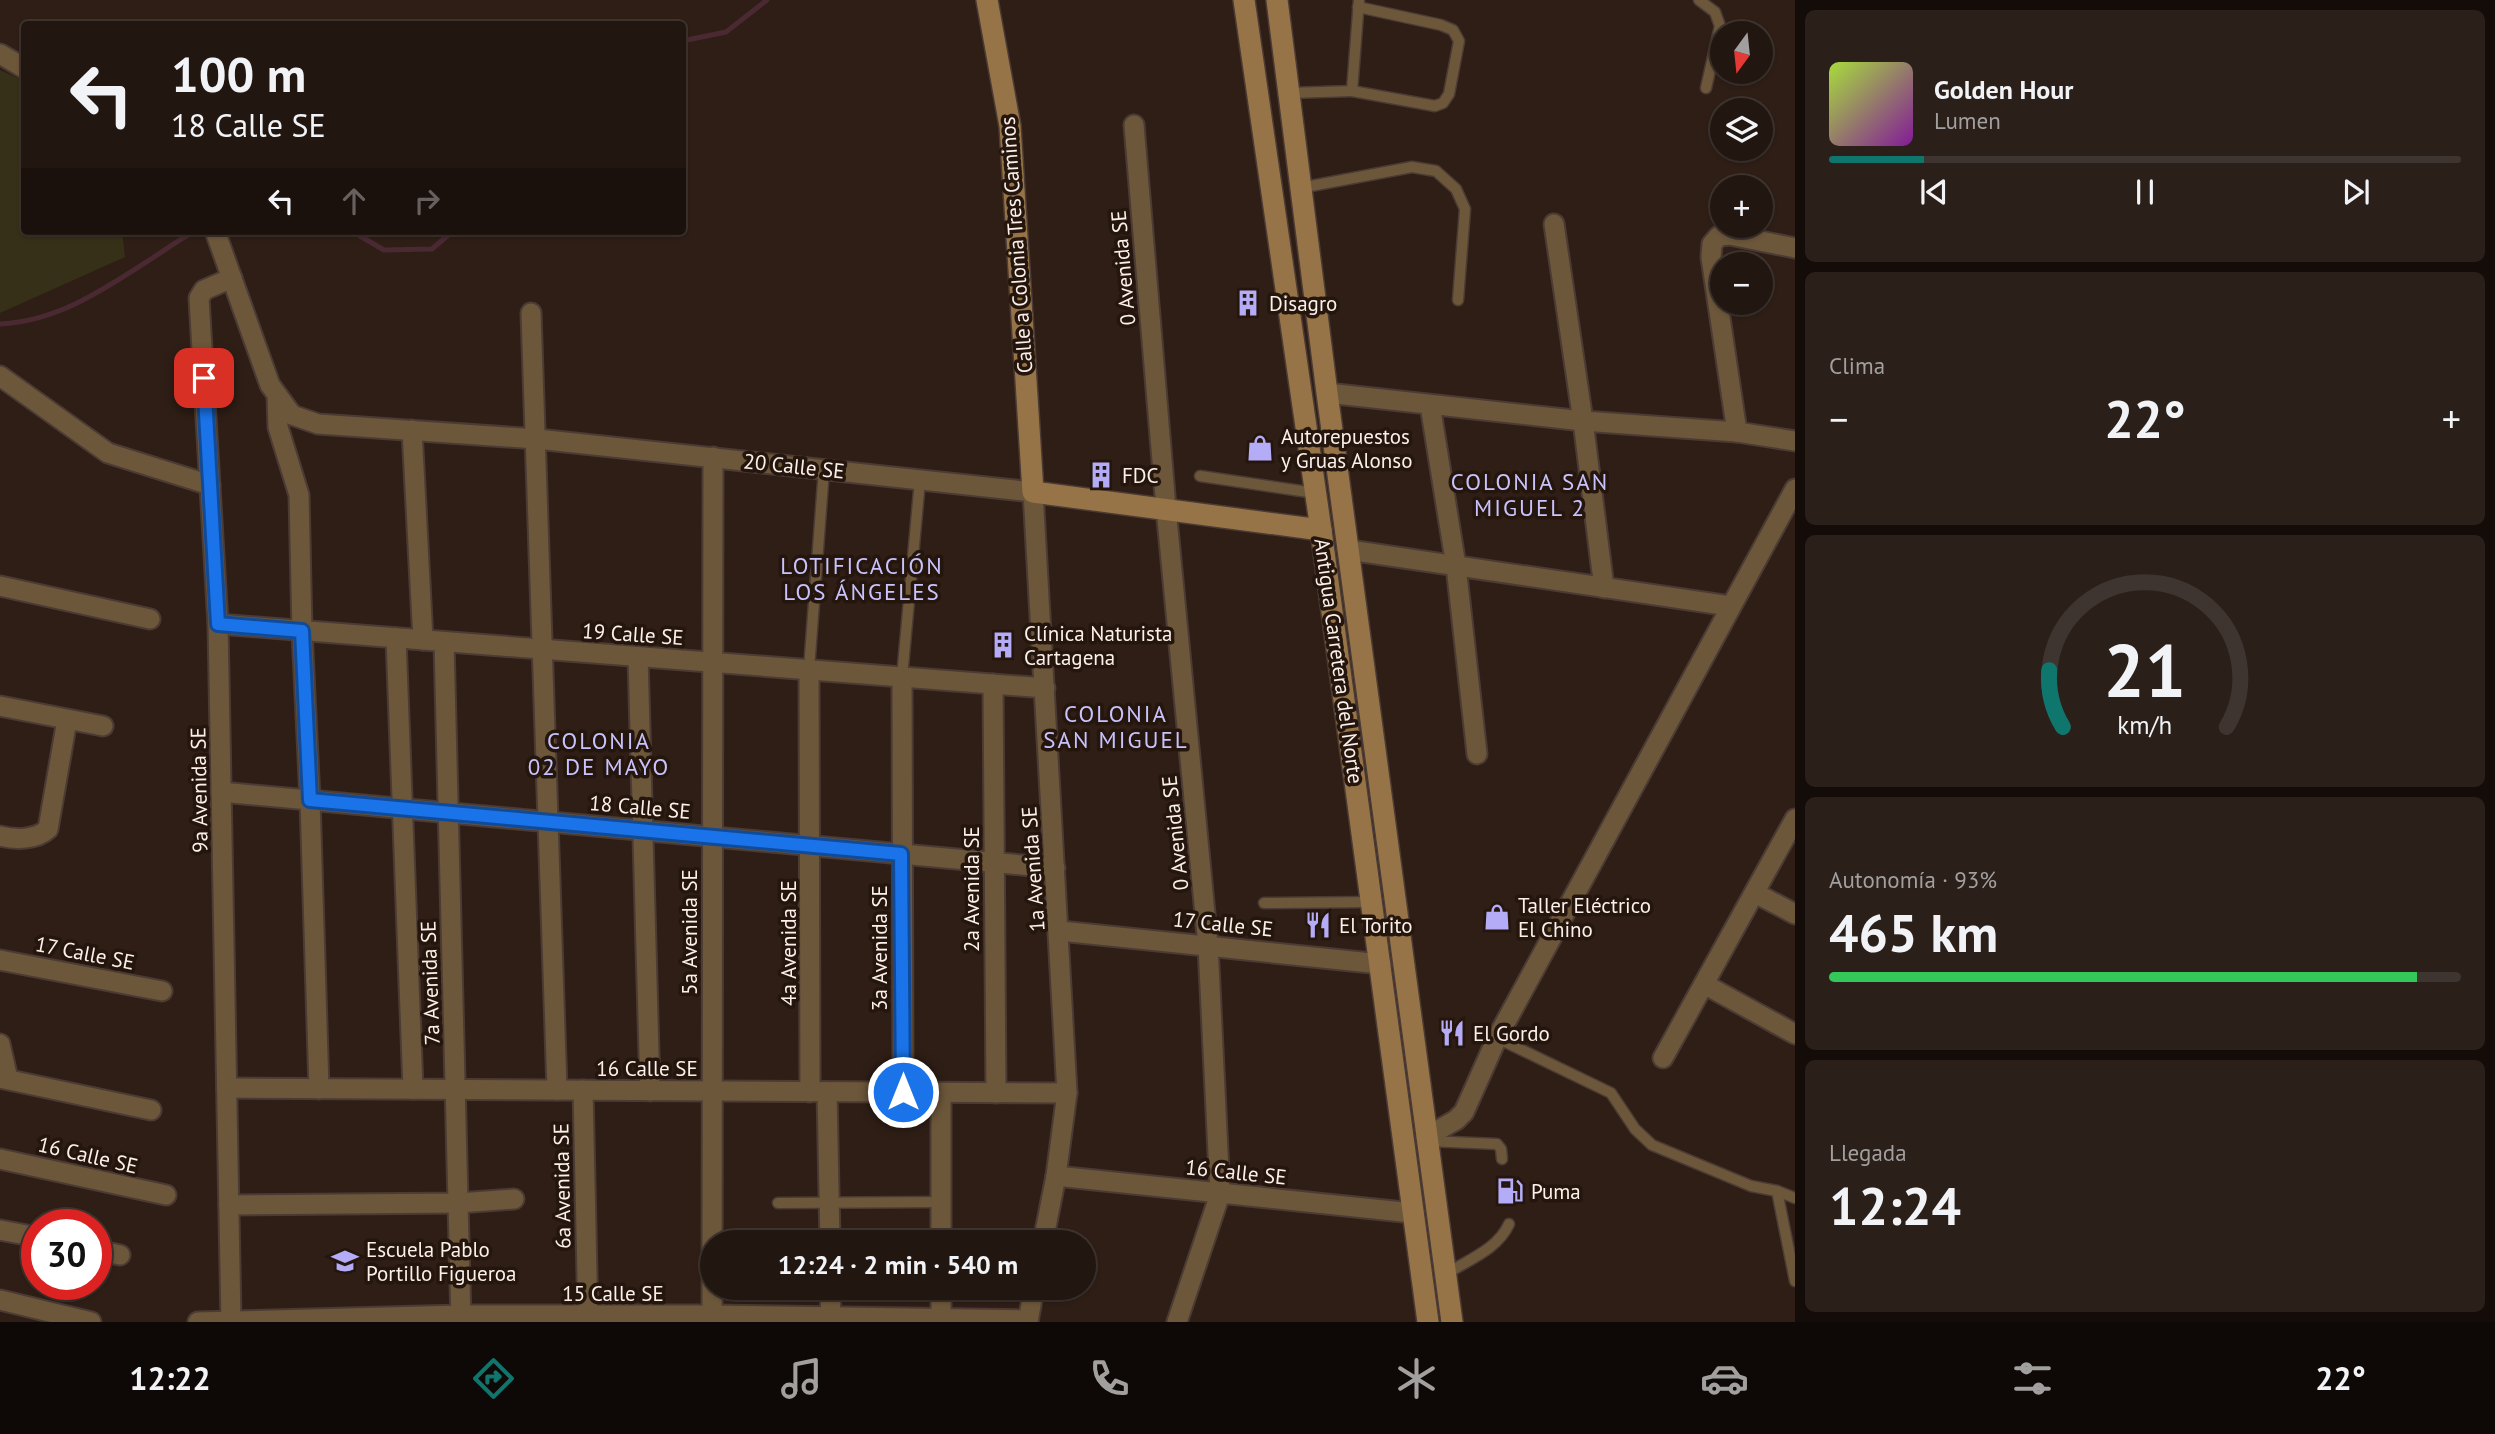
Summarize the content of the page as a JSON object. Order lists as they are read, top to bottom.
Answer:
{
  "streets": {
    "main road": ["Calle a Colonia Tres Caminos", "20 Calle SE", "Antigua Carretera del Norte"],
    "street": [
      "0 Avenida SE",
      "19 Calle SE",
      "9a Avenida SE",
      "18 Calle SE",
      "1a Avenida SE",
      "2a Avenida SE",
      "17 Calle SE",
      "5a Avenida SE",
      "4a Avenida SE",
      "3a Avenida SE",
      "7a Avenida SE",
      "16 Calle SE",
      "6a Avenida SE",
      "15 Calle SE"
    ]
  },
  "crossings": [
    ["Calle a Colonia Tres Caminos", "20 Calle SE"],
    ["Calle a Colonia Tres Caminos", "1a Avenida SE"],
    ["0 Avenida SE", "20 Calle SE"],
    ["0 Avenida SE", "17 Calle SE"],
    ["0 Avenida SE", "16 Calle SE"],
    ["20 Calle SE", "Antigua Carretera del Norte"],
    ["20 Calle SE", "1a Avenida SE"],
    ["20 Calle SE", "5a Avenida SE"],
    ["19 Calle SE", "9a Avenida SE"],
    ["19 Calle SE", "1a Avenida SE"],
    ["19 Calle SE", "2a Avenida SE"],
    ["19 Calle SE", "5a Avenida SE"],
    ["19 Calle SE", "4a Avenida SE"],
    ["19 Calle SE", "3a Avenida SE"],
    ["19 Calle SE", "7a Avenida SE"],
    ["Antigua Carretera del Norte", "17 Calle SE"],
    ["Antigua Carretera del Norte", "16 Calle SE"],
    ["9a Avenida SE", "18 Calle SE"],
    ["9a Avenida SE", "16 Calle SE"],
    ["9a Avenida SE", "15 Calle SE"],
    ["18 Calle SE", "1a Avenida SE"],
    ["18 Calle SE", "2a Avenida SE"],
    ["18 Calle SE", "5a Avenida SE"],
    ["18 Calle SE", "4a Avenida SE"],
    ["18 Calle SE", "3a Avenida SE"],
    ["18 Calle SE", "7a Avenida SE"],
    ["1a Avenida SE", "17 Calle SE"],
    ["1a Avenida SE", "16 Calle SE"],
    ["2a Avenida SE", "16 Calle SE"],
    ["5a Avenida SE", "16 Calle SE"],
    ["5a Avenida SE", "15 Calle SE"],
    ["4a Avenida SE", "16 Calle SE"],
    ["3a Avenida SE", "16 Calle SE"],
    ["7a Avenida SE", "16 Calle SE"],
    ["7a Avenida SE", "15 Calle SE"],
    ["16 Calle SE", "6a Avenida SE"],
    ["6a Avenida SE", "15 Calle SE"]
  ],
  "districts": [
    "COLONIA SAN MIGUEL 2",
    "LOTIFICACIÓN LOS ÁNGELES",
    "COLONIA SAN MIGUEL",
    "COLONIA 02 DE MAYO"
  ],
  "places": {
    "building": ["Disagro", "FDC", "Clínica Naturista Cartagena"],
    "shop": ["Autorepuestos y Gruas Alonso", "Taller Eléctrico El Chino"],
    "restaurant": ["El Torito", "El Gordo"],
    "fuel station": ["Puma"],
    "school or university": ["Escuela Pablo Portillo Figueroa"]
  },
  "north": "bottom",
  "page": {
    "map_buttons": ["+", "−"],
    "turn": ["100 m", "18 Calle SE"],
    "song": ["Golden Hour", "Lumen"],
    "tile": [
      "Clima",
      ["Autonomía · 93%", "465 km"],
      ["Llegada", "12:24"]
    ],
    "heat": ["−", "22°", "+"],
    "limit": "30",
    "trip": "12:24 · 2 min · 540 m",
    "tabs": ["12:22", "22°"],
    "gauge": ["21", "km/h"]
  }
}
